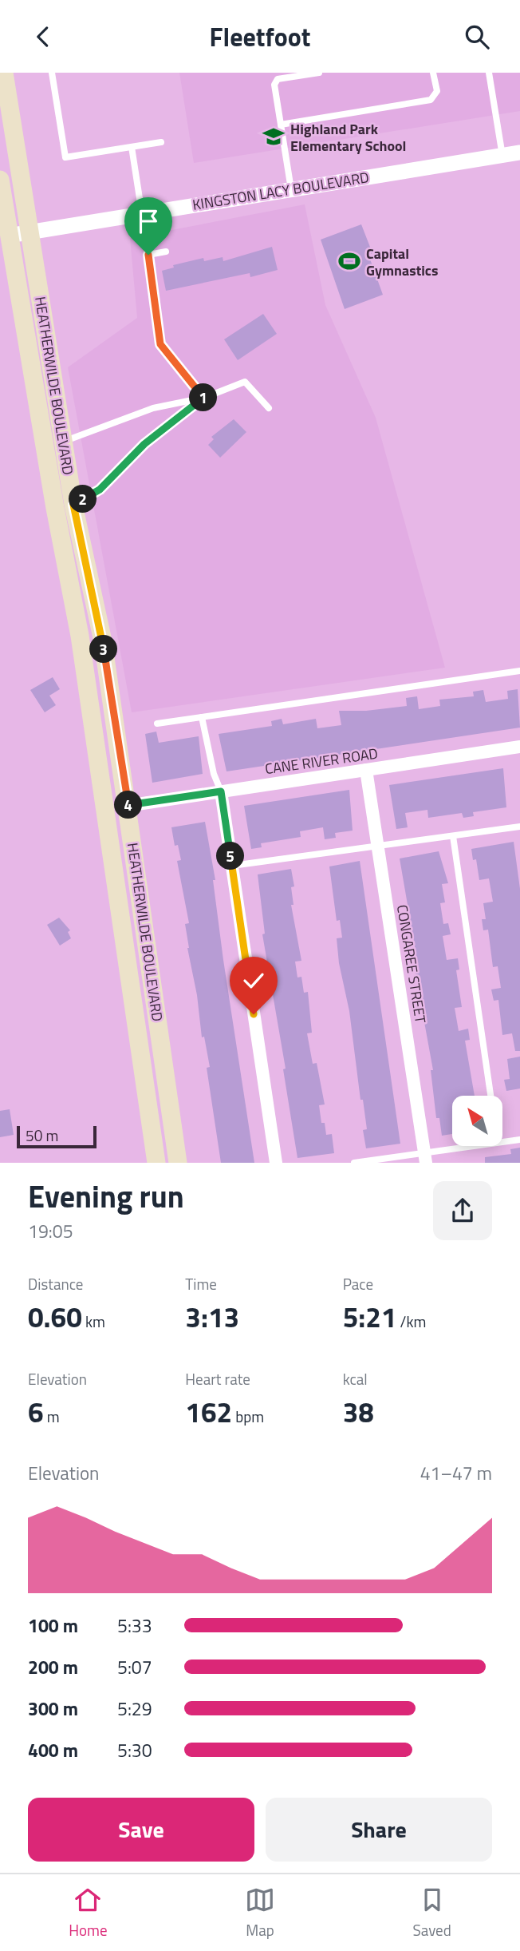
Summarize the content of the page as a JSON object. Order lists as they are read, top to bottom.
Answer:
{
  "streets": {
    "main road": ["HEATHERWILDE BOULEVARD"],
    "street": ["KINGSTON LACY BOULEVARD", "CANE RIVER ROAD", "CONGAREE STREET"]
  },
  "crossings": [
    ["KINGSTON LACY BOULEVARD", "HEATHERWILDE BOULEVARD"],
    ["HEATHERWILDE BOULEVARD", "CANE RIVER ROAD"],
    ["CANE RIVER ROAD", "CONGAREE STREET"]
  ],
  "places": {
    "school or university": ["Highland Park Elementary School"],
    "sports": ["Capital Gymnastics"]
  },
  "scale_bar": "50 m",
  "north": "top left",
  "page": {
    "header": "Fleetfoot",
    "pins": [
      "1",
      "2",
      "3",
      "4",
      "5"
    ],
    "scale": "50 m",
    "heading": ["Evening run", "19:05"],
    "stats": [
      ["Distance", "0.60 km"],
      ["Time", "3:13"],
      ["Pace", "5:21 /km"],
      ["Elevation", "6 m"],
      ["Heart rate", "162 bpm"],
      ["kcal", "38"]
    ],
    "chart": ["Elevation", "41–47 m"],
    "list": [
      {
        "name": "100 m",
        "note": "5:33"
      },
      {
        "name": "200 m",
        "note": "5:07"
      },
      {
        "name": "300 m",
        "note": "5:29"
      },
      {
        "name": "400 m",
        "note": "5:30"
      }
    ],
    "buttons": ["Save", "Share"],
    "tabs": ["Home", "Map", "Saved"]
  }
}
